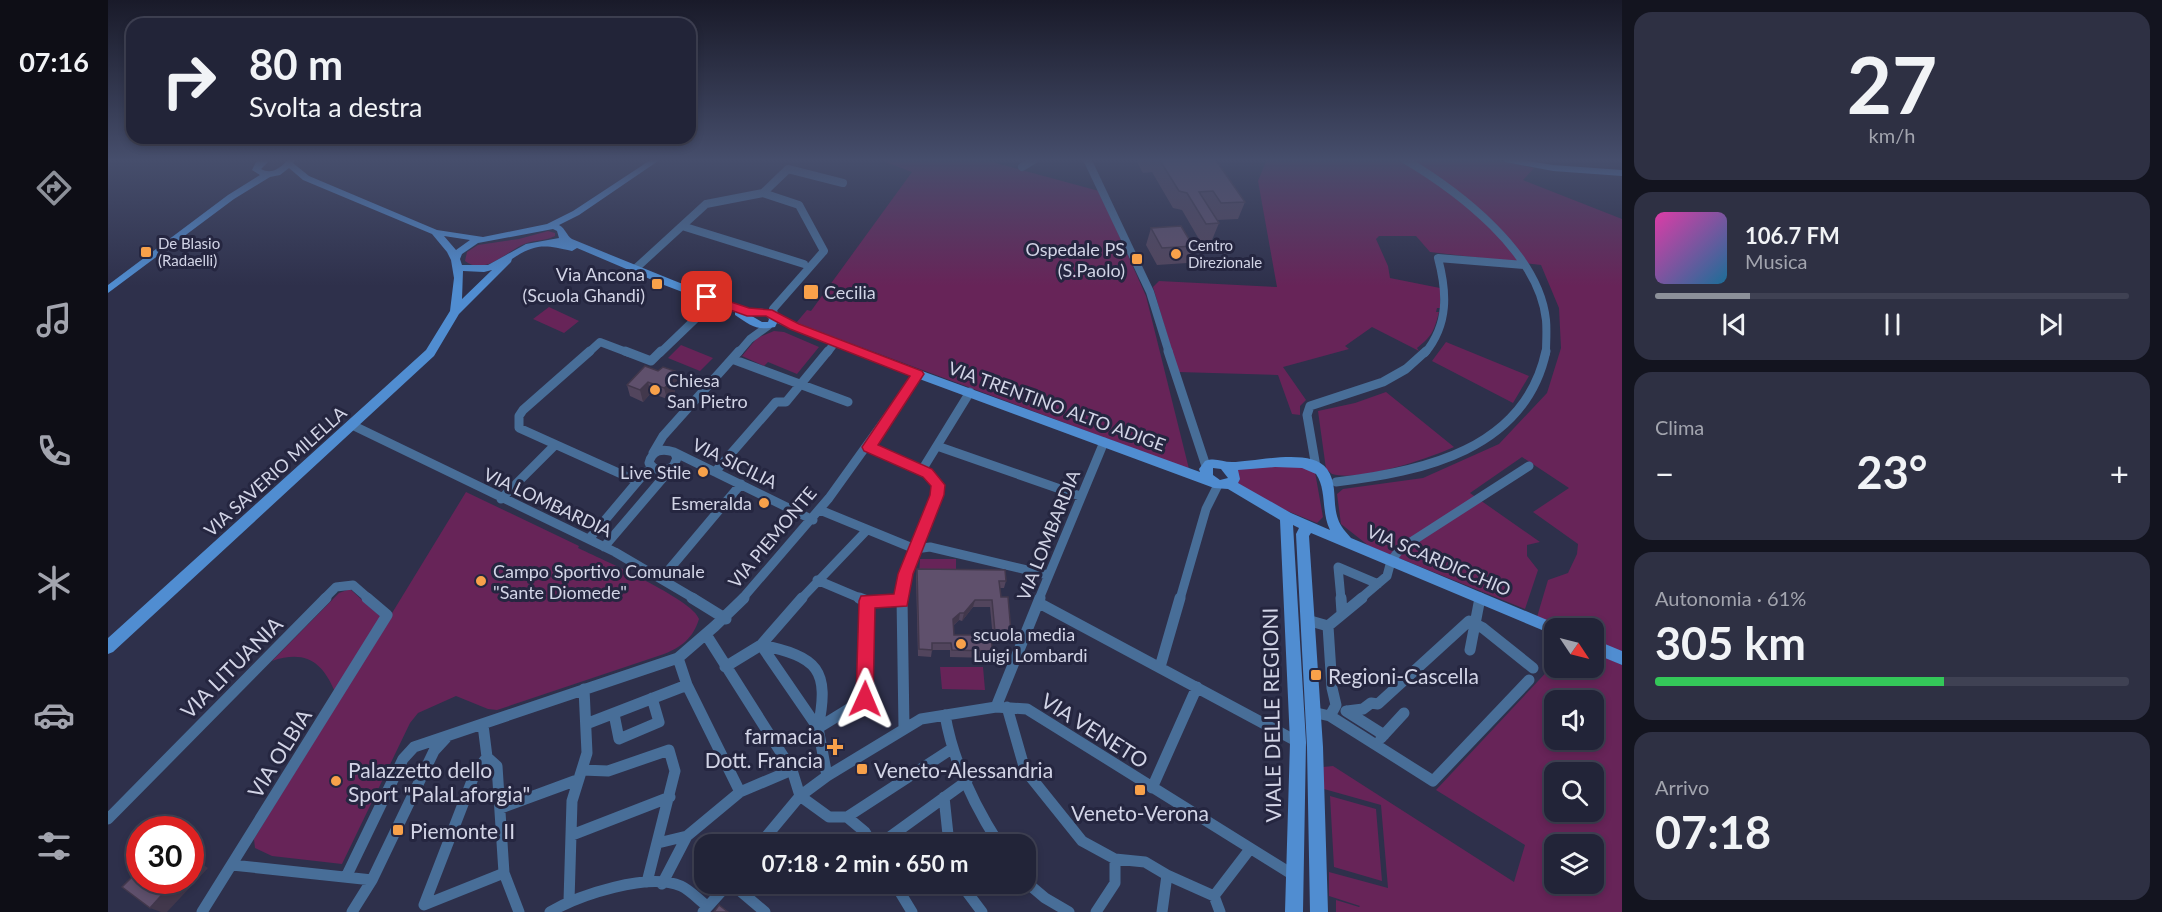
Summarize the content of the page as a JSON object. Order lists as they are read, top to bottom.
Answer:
{
  "streets": {
    "street": [
      "VIA TRENTINO ALTO ADIGE",
      "VIA SICILIA",
      "VIA SAVERIO MILELLA",
      "VIA LOMBARDIA",
      "VIA PIEMONTE",
      "VIA SCARDICCHIO",
      "VIA LITUANIA",
      "VIALE DELLE REGIONI",
      "VIA VENETO",
      "VIA OLBIA"
    ]
  },
  "crossings": [
    ["VIA TRENTINO ALTO ADIGE", "VIA LOMBARDIA"],
    ["VIA TRENTINO ALTO ADIGE", "VIA PIEMONTE"],
    ["VIA TRENTINO ALTO ADIGE", "VIA SCARDICCHIO"],
    ["VIA TRENTINO ALTO ADIGE", "VIALE DELLE REGIONI"],
    ["VIA SICILIA", "VIA PIEMONTE"],
    ["VIA SAVERIO MILELLA", "VIA LOMBARDIA"],
    ["VIA LOMBARDIA", "VIA PIEMONTE"],
    ["VIA LOMBARDIA", "VIA VENETO"],
    ["VIA SCARDICCHIO", "VIALE DELLE REGIONI"],
    ["VIA LITUANIA", "VIA OLBIA"],
    ["VIALE DELLE REGIONI", "VIA VENETO"]
  ],
  "places": {
    "transit": [
      "De Blasio (Radaelli)",
      "Ospedale PS (S.Paolo)",
      "Via Ancona (Scuola Ghandi)",
      "Cecilia",
      "Regioni-Cascella",
      "Veneto-Alessandria",
      "Veneto-Verona",
      "Piemonte II"
    ],
    "other": [
      "Centro Direzionale",
      "Chiesa San Pietro",
      "Live Stile",
      "Esmeralda",
      "Campo Sportivo Comunale \"Sante Diomede\"",
      "scuola media Luigi Lombardi",
      "Palazzetto dello Sport \"PalaLaforgia\""
    ],
    "health": ["farmacia Dott. Francia"]
  },
  "north": "bottom right",
  "page": {
    "tabs": "07:16",
    "tile": [
      ["27", "km/h"],
      "Clima",
      ["Autonomia · 61%", "305 km"],
      ["Arrivo", "07:18"]
    ],
    "turn": ["80 m", "Svolta a destra"],
    "song": ["106.7 FM", "Musica"],
    "heat": ["−", "23°", "+"],
    "limit": "30",
    "trip": "07:18 · 2 min · 650 m"
  }
}
